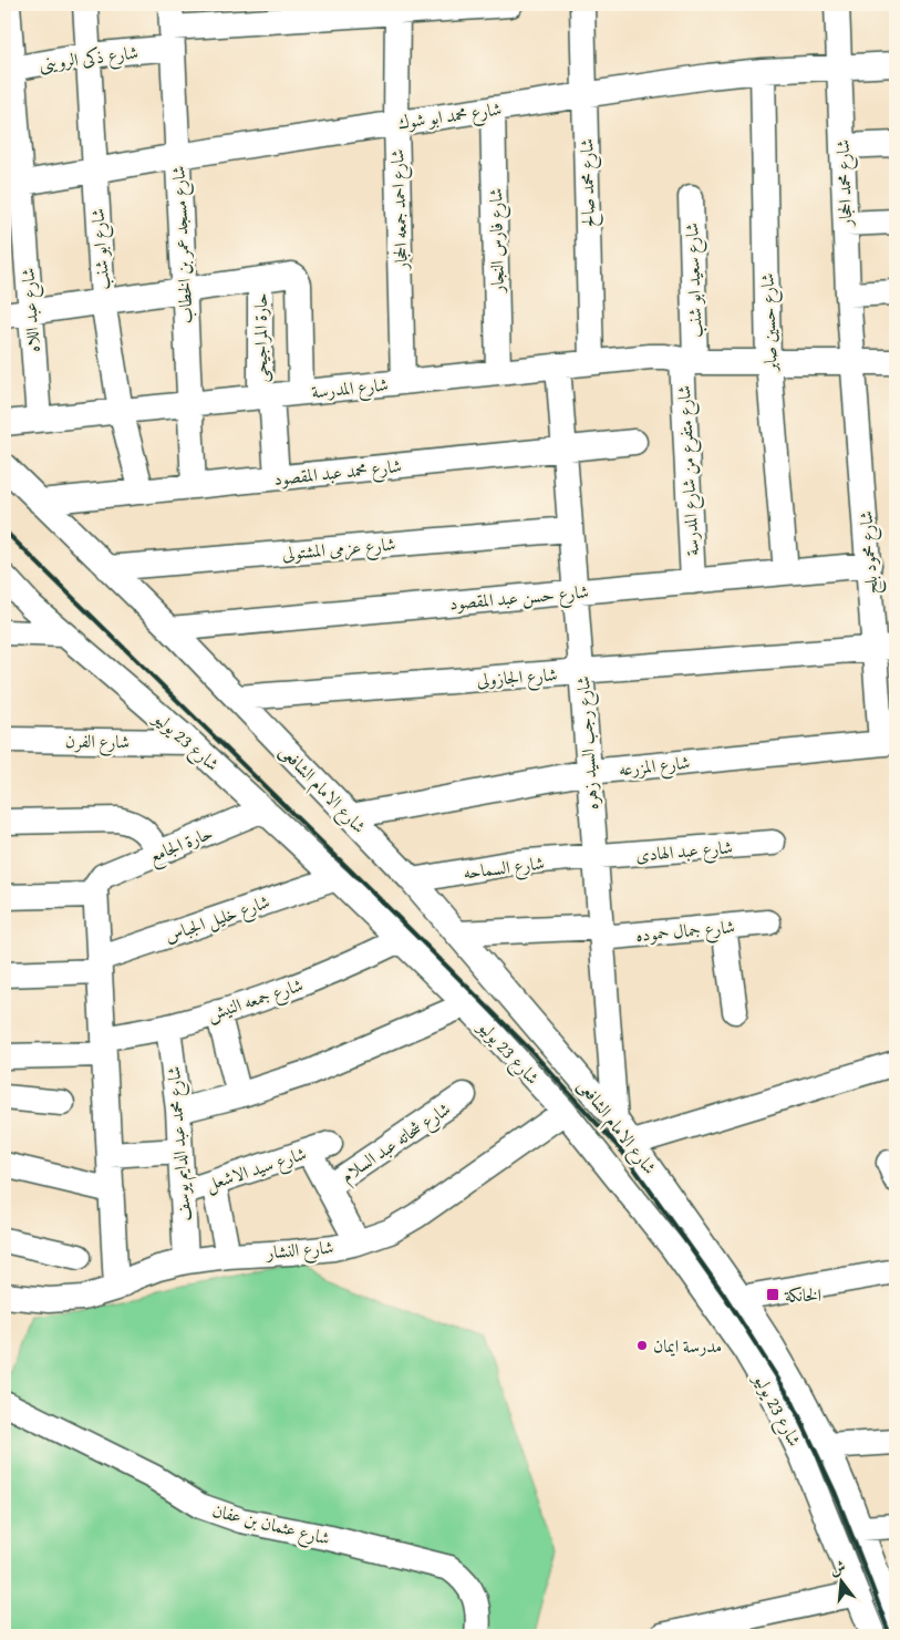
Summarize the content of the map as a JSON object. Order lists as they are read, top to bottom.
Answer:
{
  "streets": {
    "street": [
      "شارع ذكى الروينى",
      "شارع محمد ابو شوك",
      "شارع محمد صالح",
      "شارع محمد الحجار",
      "شارع احمد جمعه الحجار",
      "شارع فارس النجار",
      "شارع مسجد عمر بن الخطاب",
      "شارع ابو شنب",
      "شارع سعيد ابو شنب",
      "شارع عبد اللاه",
      "شارع حسين صابر",
      "حارة المراجيحى",
      "شارع المدرسة",
      "شارع متفرع من شارع المدرسة",
      "شارع محمد عبد المقصود",
      "شارع عزمى المشتولى",
      "شارع محمود بلح",
      "شارع حسن عبد المقصود",
      "شارع الجازولى",
      "شارع الفرن",
      "شارع 23 يوليو",
      "شارع رجب السيد زهره",
      "شارع المزرعه",
      "شارع الامام الشافعى",
      "حارة الجامع",
      "شارع عبد الهادى",
      "شارع السماحه",
      "شارع خليل الجباس",
      "شارع جمال حموده",
      "شارع جمعه النيش",
      "شارع شحاته عبد السلام",
      "شارع محمد عبد الدايم يوسف",
      "شارع سيد الاشعل",
      "شارع النشار",
      "شارع عثمان بن عفان"
    ]
  },
  "crossings": [
    ["شارع ذكى الروينى", "شارع احمد جمعه الحجار"],
    ["شارع ذكى الروينى", "شارع مسجد عمر بن الخطاب"],
    ["شارع ذكى الروينى", "شارع ابو شنب"],
    ["شارع ذكى الروينى", "شارع عبد اللاه"],
    ["شارع محمد ابو شوك", "شارع محمد صالح"],
    ["شارع محمد ابو شوك", "شارع محمد الحجار"],
    ["شارع محمد ابو شوك", "شارع احمد جمعه الحجار"],
    ["شارع محمد ابو شوك", "شارع فارس النجار"],
    ["شارع محمد ابو شوك", "شارع مسجد عمر بن الخطاب"],
    ["شارع محمد ابو شوك", "شارع ابو شنب"],
    ["شارع محمد ابو شوك", "شارع عبد اللاه"],
    ["شارع محمد ابو شوك", "شارع حسين صابر"],
    ["شارع محمد صالح", "شارع المدرسة"],
    ["شارع محمد الحجار", "شارع المدرسة"],
    ["شارع محمد الحجار", "شارع محمود بلح"],
    ["شارع احمد جمعه الحجار", "شارع المدرسة"],
    ["شارع فارس النجار", "شارع المدرسة"],
    ["شارع مسجد عمر بن الخطاب", "شارع المدرسة"],
    ["شارع مسجد عمر بن الخطاب", "شارع محمد عبد المقصود"],
    ["شارع ابو شنب", "شارع المدرسة"],
    ["شارع ابو شنب", "شارع محمد عبد المقصود"],
    ["شارع سعيد ابو شنب", "شارع المدرسة"],
    ["شارع سعيد ابو شنب", "شارع متفرع من شارع المدرسة"],
    ["شارع عبد اللاه", "شارع المدرسة"],
    ["شارع حسين صابر", "شارع المدرسة"],
    ["شارع حسين صابر", "شارع حسن عبد المقصود"],
    ["حارة المراجيحى", "شارع المدرسة"],
    ["حارة المراجيحى", "شارع محمد عبد المقصود"],
    ["شارع المدرسة", "شارع متفرع من شارع المدرسة"],
    ["شارع المدرسة", "شارع محمود بلح"],
    ["شارع المدرسة", "شارع رجب السيد زهره"],
    ["شارع متفرع من شارع المدرسة", "شارع حسن عبد المقصود"],
    ["شارع محمد عبد المقصود", "شارع رجب السيد زهره"],
    ["شارع عزمى المشتولى", "شارع رجب السيد زهره"],
    ["شارع محمود بلح", "شارع حسن عبد المقصود"],
    ["شارع محمود بلح", "شارع الجازولى"],
    ["شارع محمود بلح", "شارع المزرعه"],
    ["شارع حسن عبد المقصود", "شارع رجب السيد زهره"],
    ["شارع الجازولى", "شارع رجب السيد زهره"],
    ["شارع الجازولى", "شارع الامام الشافعى"],
    ["شارع الفرن", "شارع 23 يوليو"],
    ["شارع 23 يوليو", "حارة الجامع"],
    ["شارع 23 يوليو", "شارع خليل الجباس"],
    ["شارع 23 يوليو", "شارع جمعه النيش"],
    ["شارع 23 يوليو", "شارع النشار"],
    ["شارع رجب السيد زهره", "شارع المزرعه"],
    ["شارع رجب السيد زهره", "شارع الامام الشافعى"],
    ["شارع رجب السيد زهره", "شارع عبد الهادى"],
    ["شارع رجب السيد زهره", "شارع السماحه"],
    ["شارع رجب السيد زهره", "شارع جمال حموده"],
    ["شارع المزرعه", "شارع الامام الشافعى"],
    ["شارع الامام الشافعى", "شارع السماحه"],
    ["شارع الامام الشافعى", "شارع جمال حموده"],
    ["شارع عبد الهادى", "شارع السماحه"],
    ["شارع جمعه النيش", "شارع محمد عبد الدايم يوسف"],
    ["شارع شحاته عبد السلام", "شارع سيد الاشعل"],
    ["شارع محمد عبد الدايم يوسف", "شارع سيد الاشعل"],
    ["شارع محمد عبد الدايم يوسف", "شارع النشار"]
  ],
  "places": {
    "transit": ["الخانكة"],
    "other": ["مدرسة ايمان"]
  },
  "north": "top"
}
